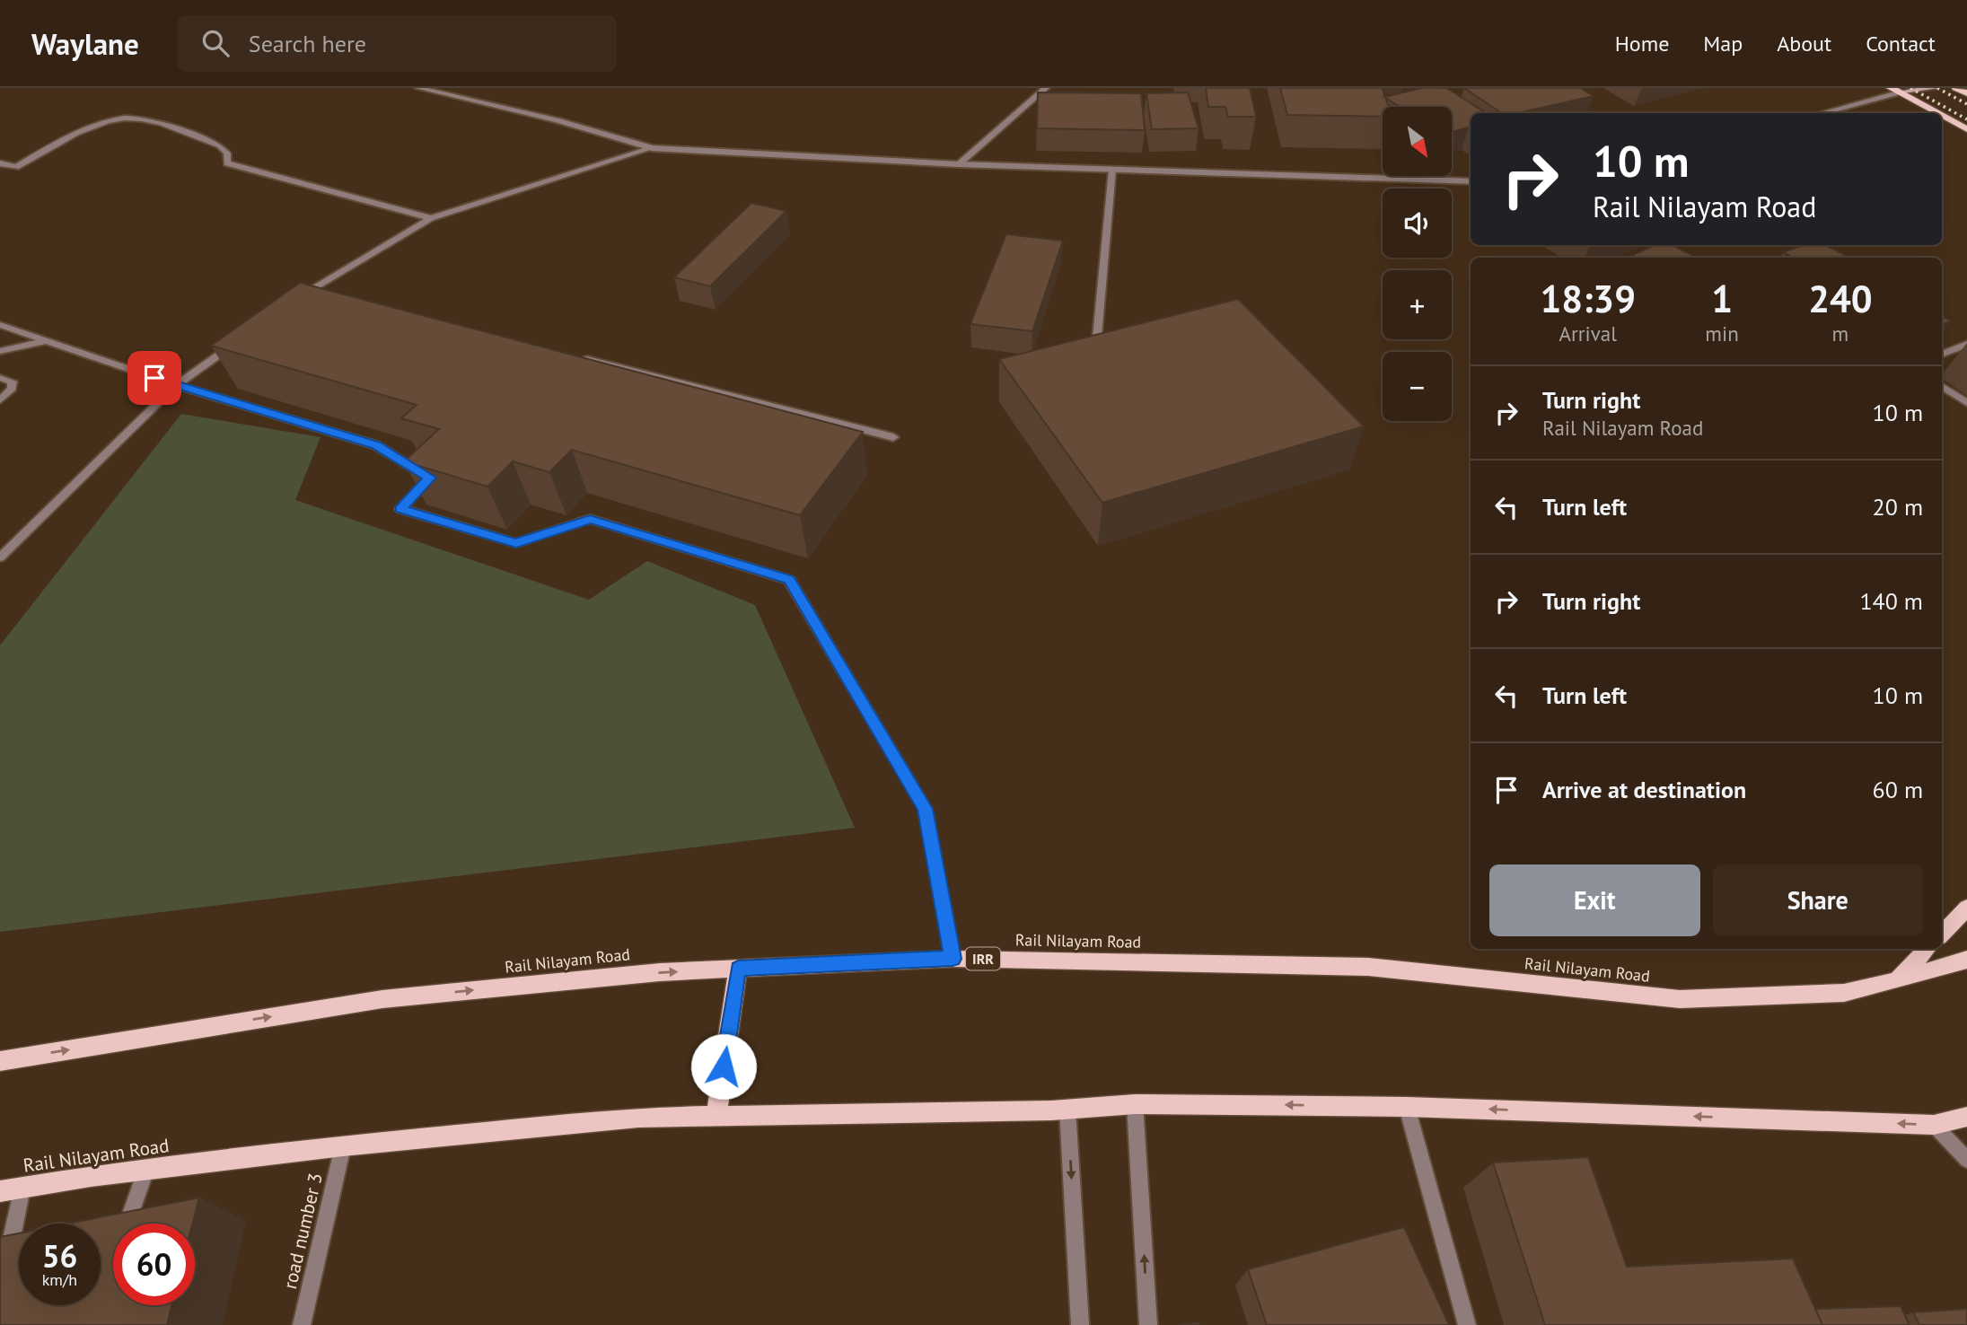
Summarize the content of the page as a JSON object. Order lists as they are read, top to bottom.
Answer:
{
  "streets": {
    "main road": ["Rail Nilayam Road", "IRR"],
    "street": ["road number 3"]
  },
  "crossings": [
    ["Rail Nilayam Road", "road number 3"]
  ],
  "north": "bottom right",
  "page": {
    "header": "Waylane",
    "search": "Search here",
    "nav": [
      "Home",
      "Map",
      "About",
      "Contact"
    ],
    "map_buttons": ["+", "−"],
    "turn": ["10 m", "Rail Nilayam Road"],
    "eta": [
      "18:39",
      "Arrival",
      "1",
      "min",
      "240",
      "m"
    ],
    "list": [
      {
        "name": "Turn right",
        "note": "Rail Nilayam Road",
        "value": "10 m"
      },
      {
        "name": "Turn left",
        "value": "20 m"
      },
      {
        "name": "Turn right",
        "value": "140 m"
      },
      {
        "name": "Turn left",
        "value": "10 m"
      },
      {
        "name": "Arrive at destination",
        "value": "60 m"
      }
    ],
    "buttons": ["Exit", "Share"],
    "speed": "56 km/h",
    "limit": "60"
  }
}
